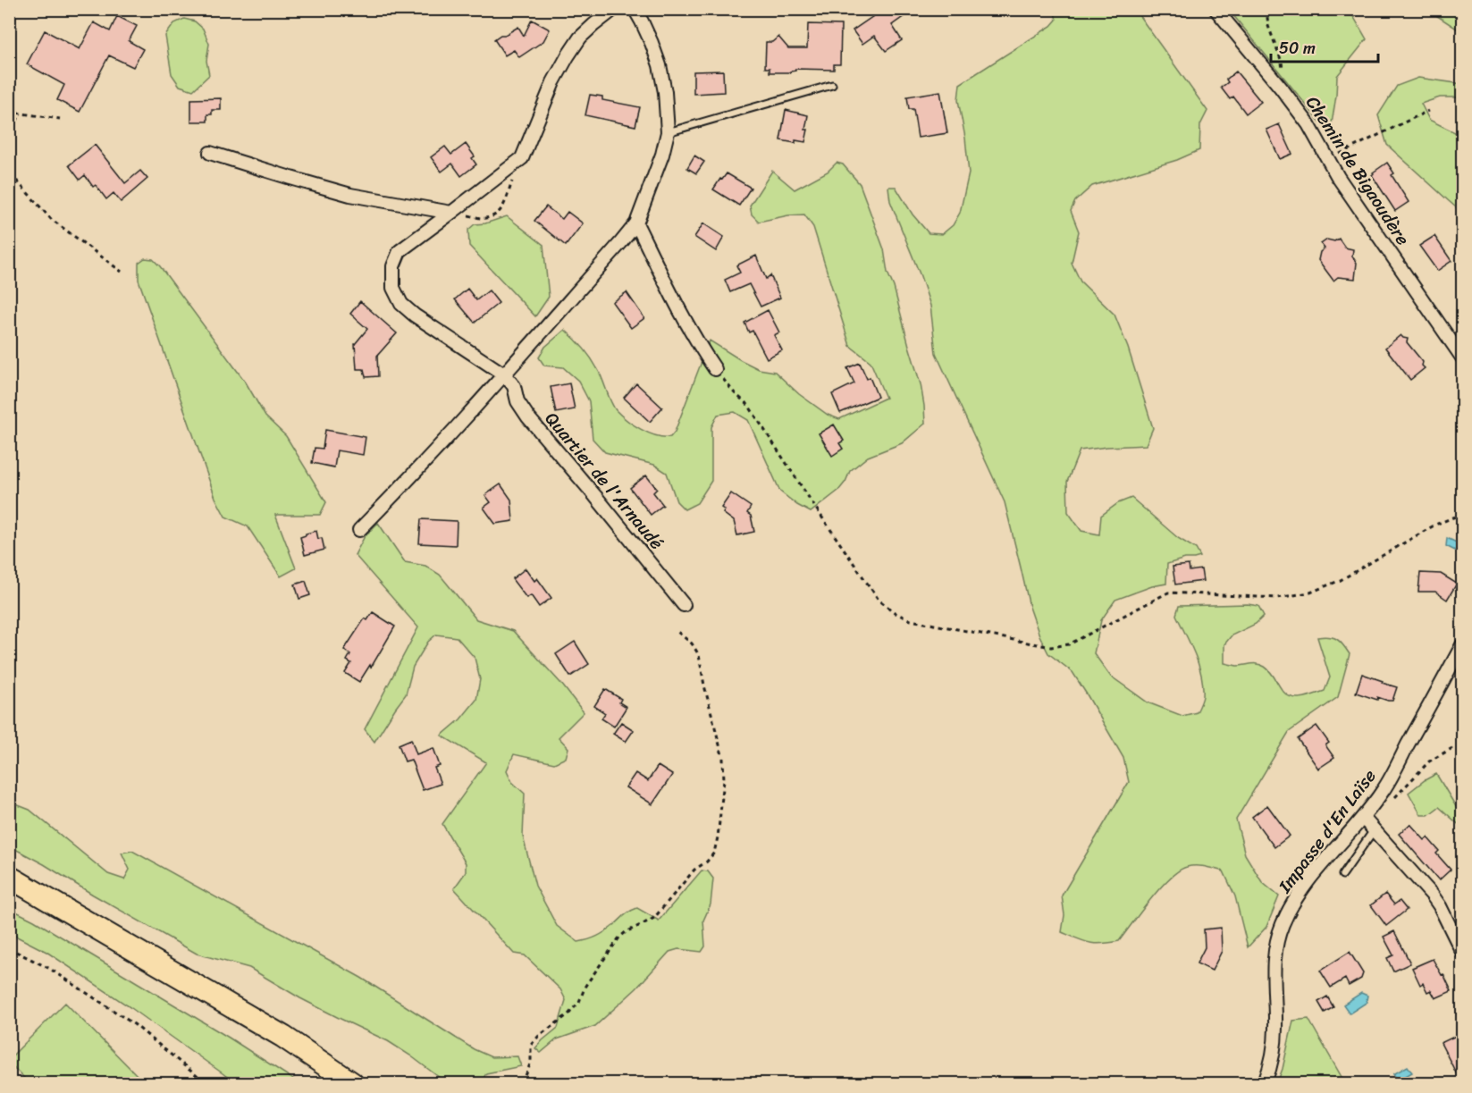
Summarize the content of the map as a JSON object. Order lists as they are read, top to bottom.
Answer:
{
  "streets": {
    "street": ["Chemin de Bigaoudère", "Quartier de l'Arnaudé", "Impasse d'En Laïse"]
  },
  "scale_bar": "50 m"
}
